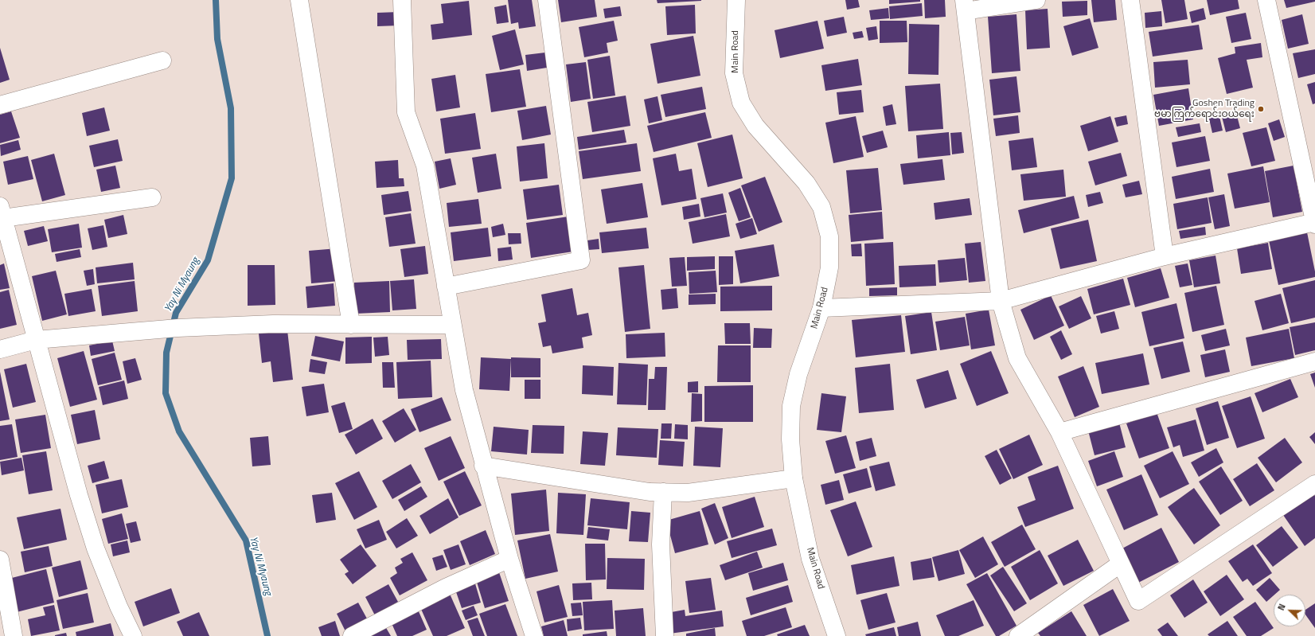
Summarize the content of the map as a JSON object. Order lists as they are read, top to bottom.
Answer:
{
  "streets": {
    "street": ["Main Road"]
  },
  "water": ["Yay Ni Myaung"],
  "places": ["Goshen Trading ဗမာကြက်ရောင်းဝယ်ရေး"],
  "north": "top left"
}
